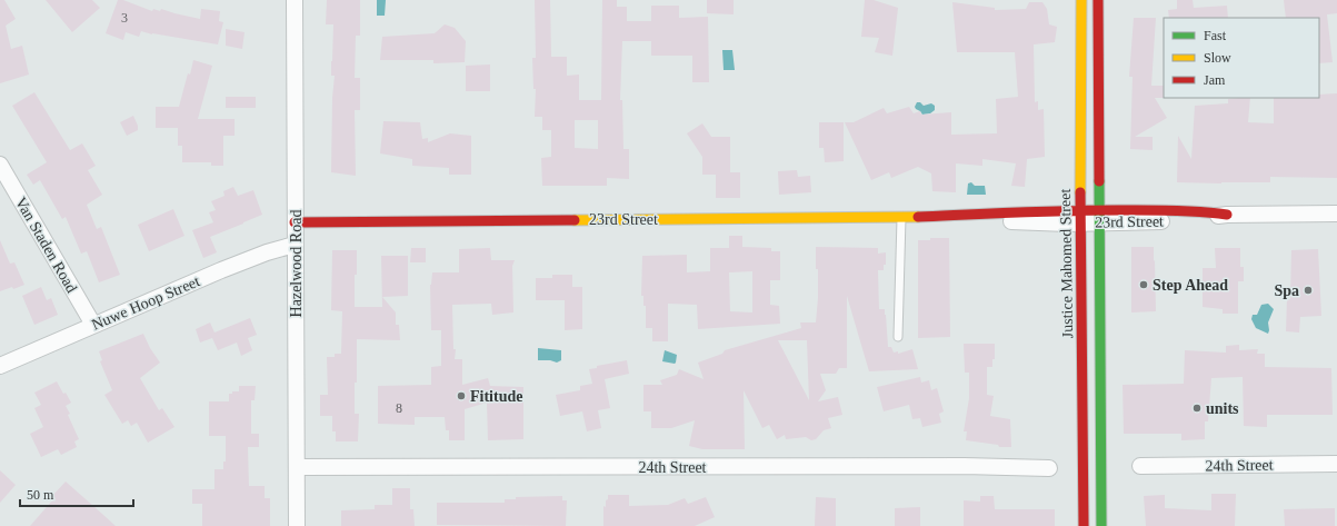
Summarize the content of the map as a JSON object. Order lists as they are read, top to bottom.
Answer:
{
  "streets": {
    "main road": ["23rd Street", "Justice Mahomed Street"],
    "street": [
      "Van Staden Road",
      "Hazelwood Road",
      "Nuwe Hoop Street",
      "24th Street"
    ]
  },
  "crossings": [
    ["23rd Street", "Hazelwood Road"],
    ["23rd Street", "Justice Mahomed Street"],
    ["Van Staden Road", "Nuwe Hoop Street"],
    ["Hazelwood Road", "Nuwe Hoop Street"],
    ["Hazelwood Road", "24th Street"]
  ],
  "places": [
    "Step Ahead",
    "Spa",
    "Fititude",
    "units"
  ],
  "house_numbers": ["3", "8"],
  "legend": ["Fast", "Slow", "Jam"],
  "scale_bar": "50 m"
}
